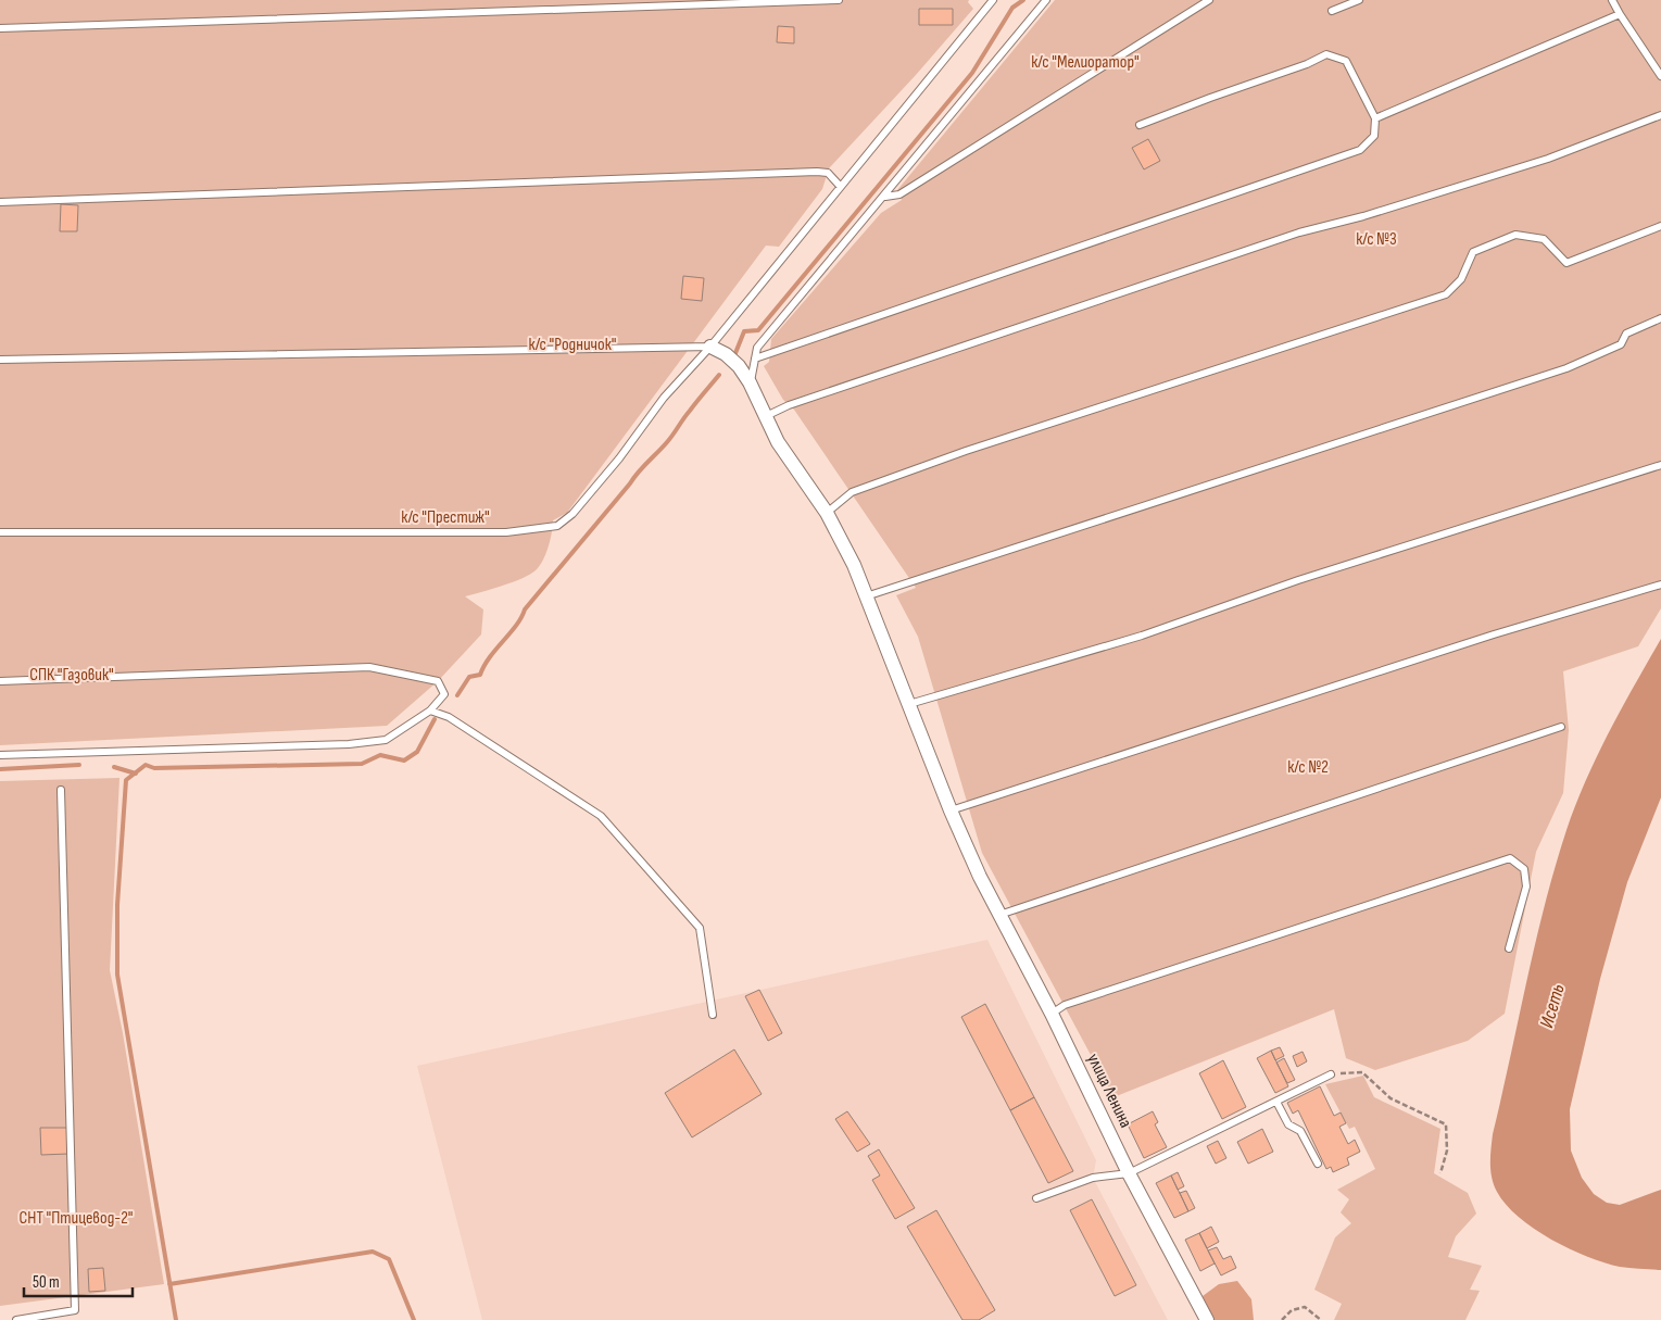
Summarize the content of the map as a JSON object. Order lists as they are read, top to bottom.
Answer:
{
  "streets": {
    "street": ["улица Ленина"]
  },
  "water": ["Исеть"],
  "parks": [
    "к/с \"Мелиоратор\"",
    "к/с №3",
    "к/с \"Родничок\"",
    "к/с \"Престиж\"",
    "СПК \"Газовик\"",
    "к/с №2",
    "СНТ \"Птицевод-2\""
  ],
  "scale_bar": "50 m"
}
